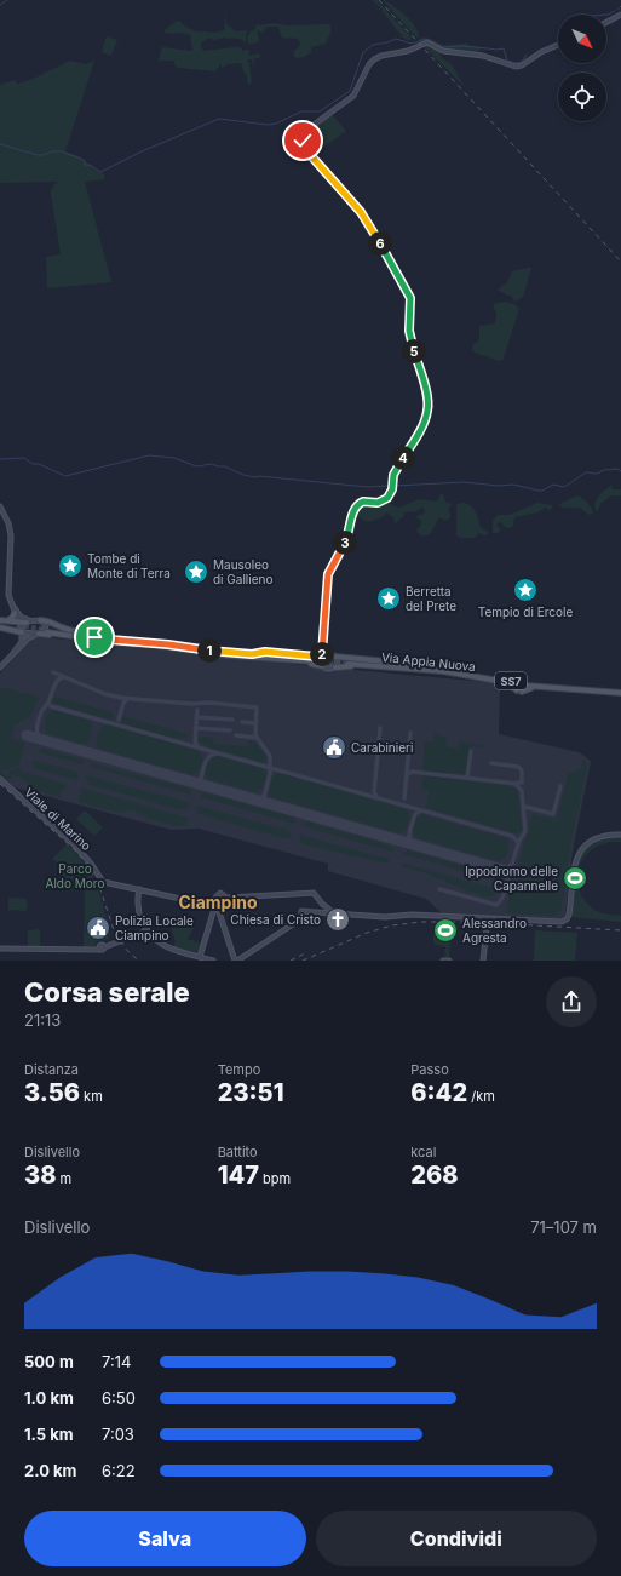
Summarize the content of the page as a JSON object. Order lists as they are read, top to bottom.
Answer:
{
  "streets": {
    "main road": ["Via Appia Nuova", "SS7"],
    "street": ["Viale di Marino"]
  },
  "districts": ["Ciampino"],
  "parks": ["Parco Aldo Moro"],
  "places": {
    "place": [
      "Tombe di Monte di Terra",
      "Mausoleo di Gallieno",
      "Tempio di Ercole",
      "Berretta del Prete"
    ],
    "public building": ["Carabinieri", "Polizia Locale Ciampino"],
    "sports": ["Ippodromo delle Capannelle", "Alessandro Agresta"],
    "church": ["Chiesa di Cristo"]
  },
  "north": "bottom right",
  "page": {
    "pins": [
      "6",
      "5",
      "4",
      "3",
      "1",
      "2"
    ],
    "heading": ["Corsa serale", "21:13"],
    "stats": [
      ["Distanza", "3.56 km"],
      ["Tempo", "23:51"],
      ["Passo", "6:42 /km"],
      ["Dislivello", "38 m"],
      ["Battito", "147 bpm"],
      ["kcal", "268"]
    ],
    "chart": ["Dislivello", "71–107 m"],
    "list": [
      {
        "name": "500 m",
        "note": "7:14"
      },
      {
        "name": "1.0 km",
        "note": "6:50"
      },
      {
        "name": "1.5 km",
        "note": "7:03"
      },
      {
        "name": "2.0 km",
        "note": "6:22"
      }
    ],
    "buttons": ["Salva", "Condividi"]
  }
}
